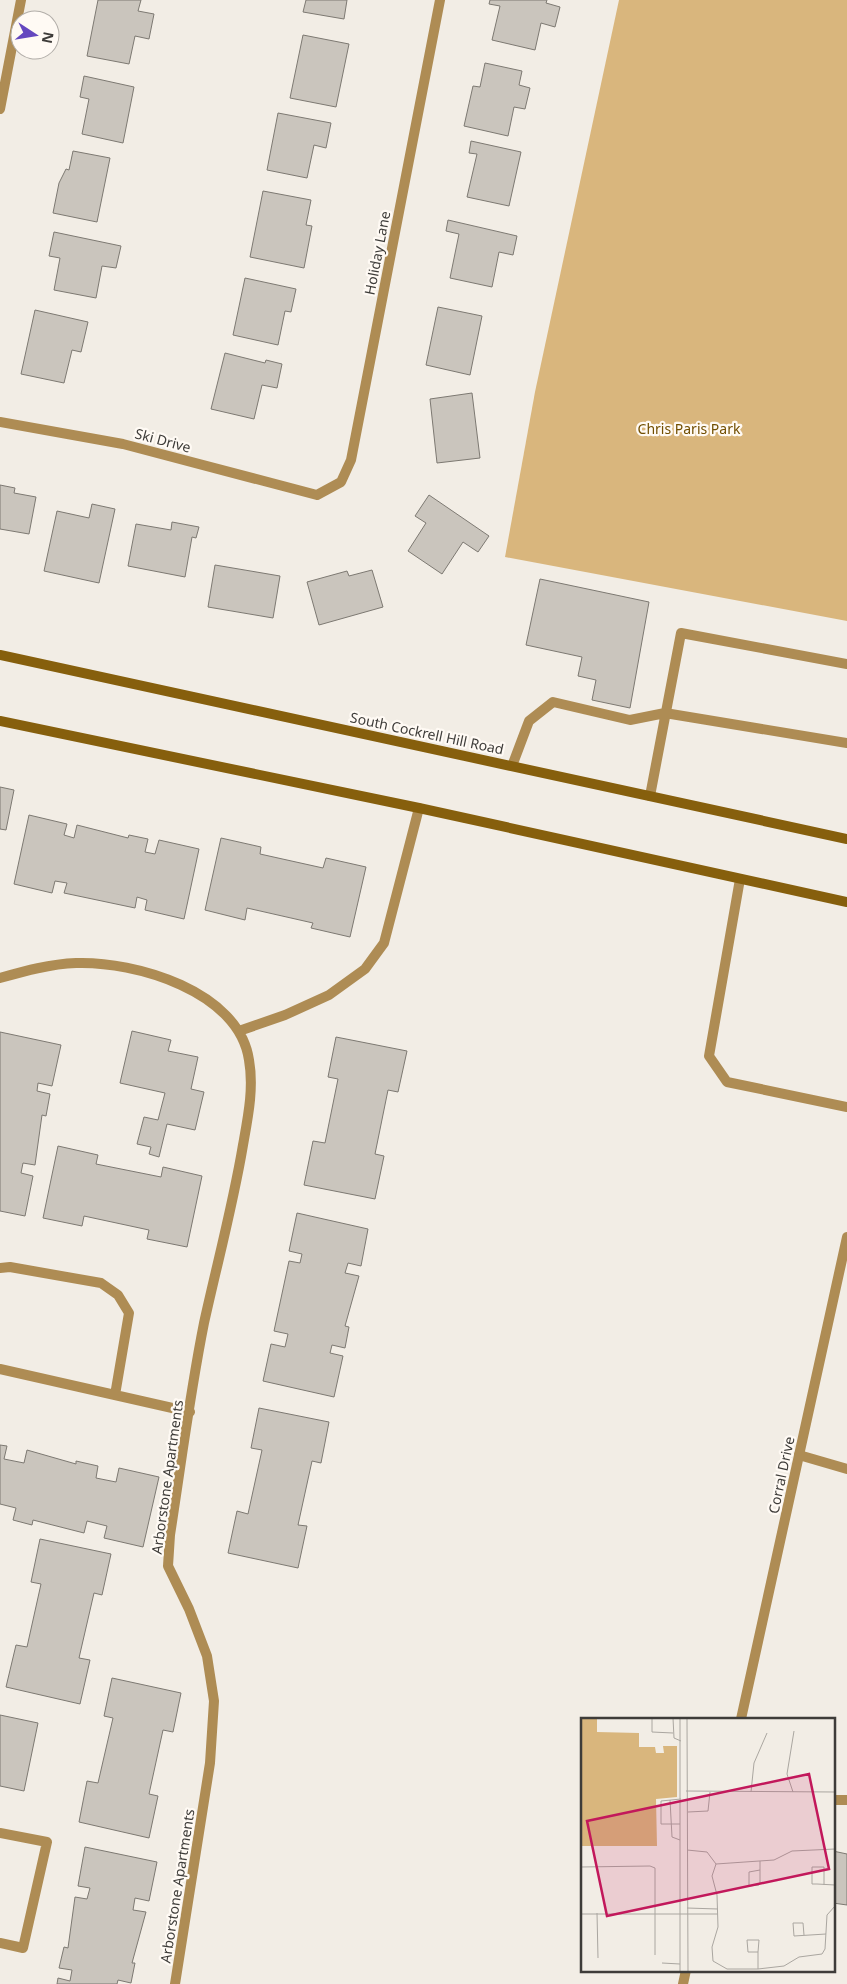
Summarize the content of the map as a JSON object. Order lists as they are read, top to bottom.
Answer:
{
  "streets": {
    "main road": ["South Cockrell Hill Road"],
    "street": [
      "Holiday Lane",
      "Ski Drive",
      "Corral Drive",
      "Arborstone Apartments"
    ]
  },
  "crossings": [
    ["Holiday Lane", "Ski Drive"]
  ],
  "parks": ["Chris Paris Park"],
  "north": "right"
}
